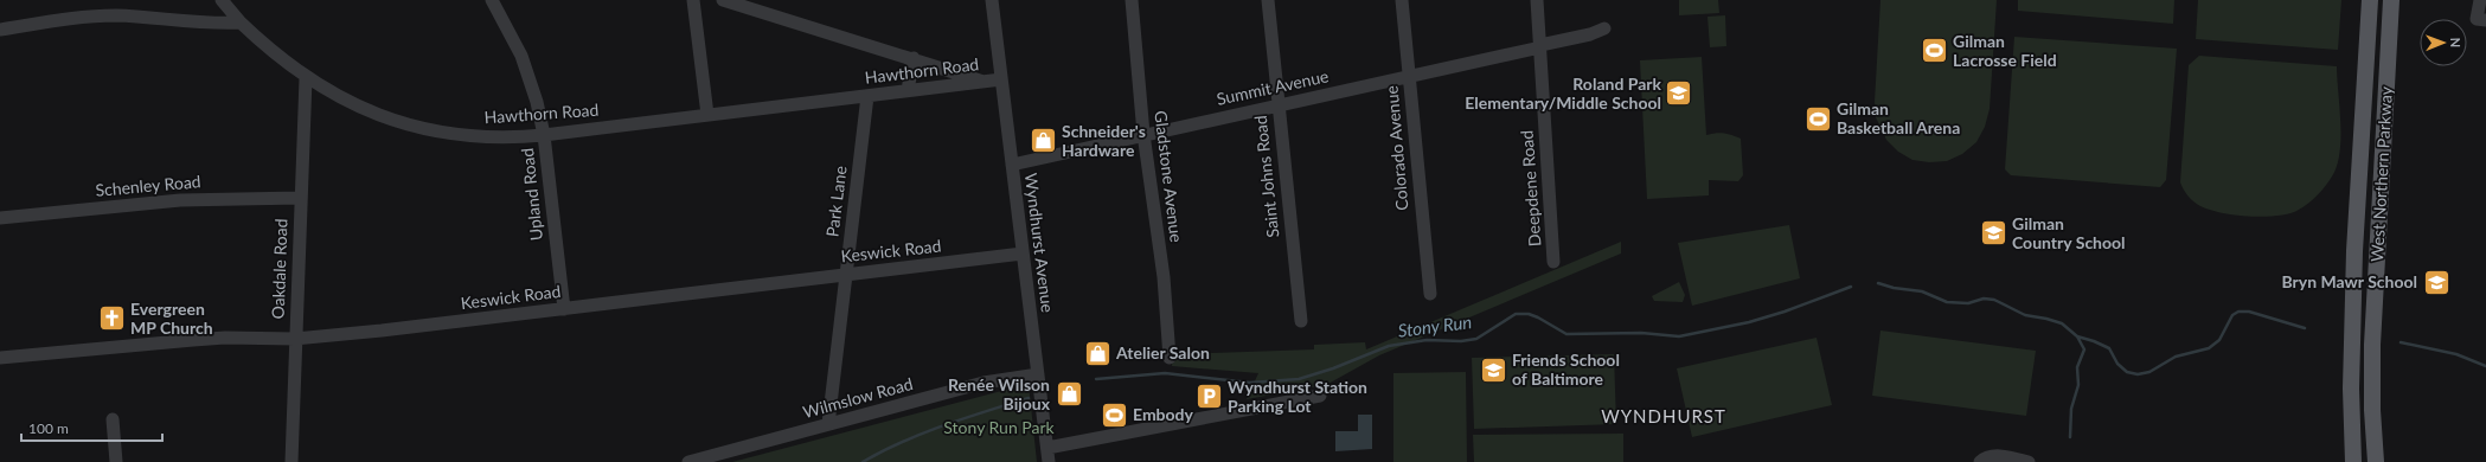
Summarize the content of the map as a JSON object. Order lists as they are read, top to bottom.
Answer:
{
  "streets": {
    "main road": ["West Northern Parkway"],
    "street": [
      "Hawthorn Road",
      "Summit Avenue",
      "Colorado Avenue",
      "Gladstone Avenue",
      "Saint Johns Road",
      "Schenley Road",
      "Deepdene Road",
      "Upland Road",
      "Park Lane",
      "Wyndhurst Avenue",
      "Keswick Road",
      "Oakdale Road",
      "Wilmslow Road"
    ]
  },
  "crossings": [
    ["Hawthorn Road", "Upland Road"],
    ["Hawthorn Road", "Park Lane"],
    ["Hawthorn Road", "Wyndhurst Avenue"],
    ["Hawthorn Road", "Oakdale Road"],
    ["Summit Avenue", "Colorado Avenue"],
    ["Summit Avenue", "Gladstone Avenue"],
    ["Summit Avenue", "Saint Johns Road"],
    ["Summit Avenue", "Deepdene Road"],
    ["Summit Avenue", "Wyndhurst Avenue"],
    ["Schenley Road", "Oakdale Road"],
    ["Upland Road", "Keswick Road"],
    ["Park Lane", "Keswick Road"],
    ["Park Lane", "Wilmslow Road"],
    ["Wyndhurst Avenue", "Keswick Road"],
    ["Wyndhurst Avenue", "Wilmslow Road"],
    ["Keswick Road", "Oakdale Road"]
  ],
  "districts": ["WYNDHURST"],
  "water": ["Stony Run"],
  "parks": ["Stony Run Park"],
  "places": {
    "sports": ["Gilman Lacrosse Field", "Gilman Basketball Arena", "Embody"],
    "school or university": [
      "Roland Park Elementary/Middle School",
      "Gilman Country School",
      "Bryn Mawr School",
      "Friends School of Baltimore"
    ],
    "shop": ["Schneider's Hardware", "Atelier Salon", "Renée Wilson Bijoux"],
    "church": ["Evergreen MP Church"],
    "parking": ["Wyndhurst Station Parking Lot"]
  },
  "scale_bar": "100 m",
  "north": "right"
}
